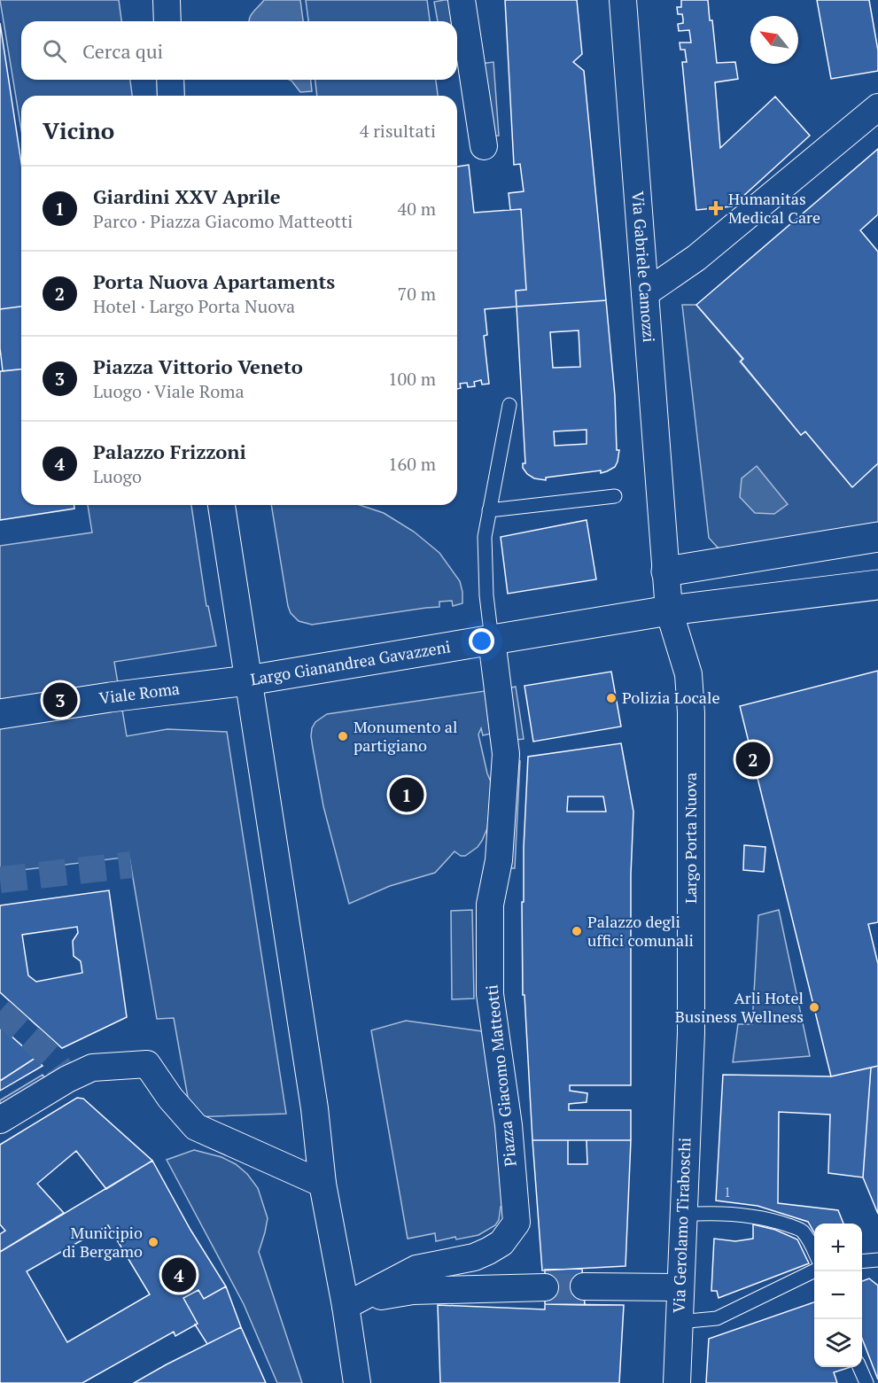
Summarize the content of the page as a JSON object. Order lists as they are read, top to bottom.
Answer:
{
  "streets": {
    "street": [
      "Via Gabriele Camozzi",
      "Largo Gianandrea Gavazzeni",
      "Viale Roma",
      "Largo Porta Nuova",
      "Piazza Giacomo Matteotti",
      "Via Gerolamo Tiraboschi"
    ]
  },
  "crossings": [
    ["Via Gabriele Camozzi", "Largo Porta Nuova"],
    ["Largo Gianandrea Gavazzeni", "Viale Roma"],
    ["Largo Gianandrea Gavazzeni", "Largo Porta Nuova"],
    ["Largo Gianandrea Gavazzeni", "Piazza Giacomo Matteotti"],
    ["Largo Porta Nuova", "Via Gerolamo Tiraboschi"]
  ],
  "places": {
    "health": ["Humanitas Medical Care"],
    "other": [
      "Polizia Locale",
      "Monumento al partigiano",
      "Palazzo degli uffici comunali",
      "Arli Hotel Business Wellness",
      "Municipio di Bergamo"
    ]
  },
  "house_numbers": ["1"],
  "north": "top left",
  "page": {
    "search": "Cerca qui",
    "heading": ["Vicino", "4 risultati"],
    "list": [
      {
        "mark": "1",
        "name": "Giardini XXV Aprile",
        "note": "Parco · Piazza Giacomo Matteotti",
        "value": "40 m"
      },
      {
        "mark": "2",
        "name": "Porta Nuova Apartaments",
        "note": "Hotel · Largo Porta Nuova",
        "value": "70 m"
      },
      {
        "mark": "3",
        "name": "Piazza Vittorio Veneto",
        "note": "Luogo · Viale Roma",
        "value": "100 m"
      },
      {
        "mark": "4",
        "name": "Palazzo Frizzoni",
        "note": "Luogo",
        "value": "160 m"
      }
    ],
    "pins": [
      "3",
      "2",
      "1",
      "4"
    ],
    "map_buttons": ["+", "−"]
  }
}
